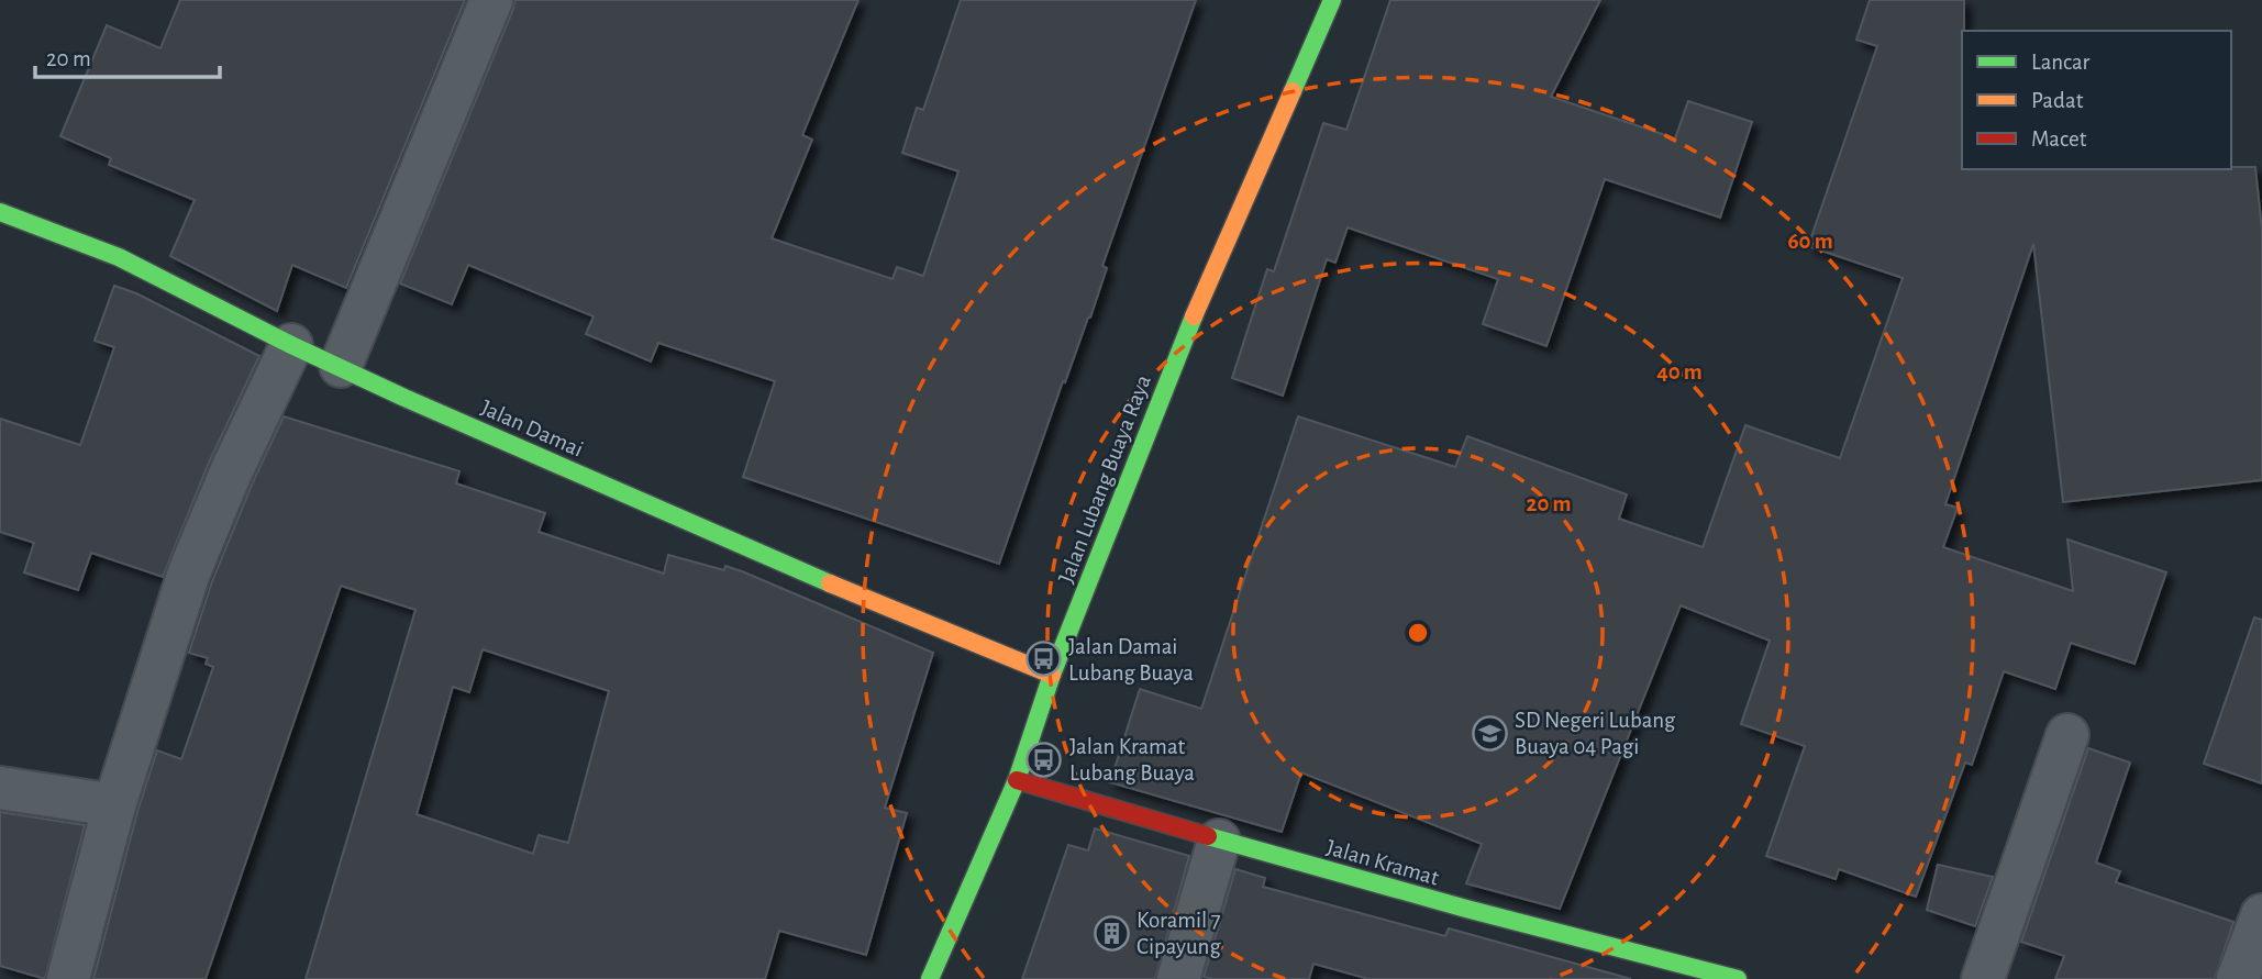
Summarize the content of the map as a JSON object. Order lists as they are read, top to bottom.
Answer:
{
  "streets": {
    "street": ["Jalan Damai", "Jalan Lubang Buaya Raya", "Jalan Kramat"]
  },
  "crossings": [
    ["Jalan Damai", "Jalan Lubang Buaya Raya"],
    ["Jalan Lubang Buaya Raya", "Jalan Kramat"]
  ],
  "places": {
    "bus stop": ["Jalan Damai Lubang Buaya", "Jalan Kramat Lubang Buaya"],
    "school or university": ["SD Negeri Lubang Buaya 04 Pagi"],
    "building": ["Koramil 7 Cipayung"]
  },
  "legend": ["Lancar", "Padat", "Macet"],
  "scale_bar": "20 m",
  "rings": ["60 m", "40 m", "20 m"]
}
